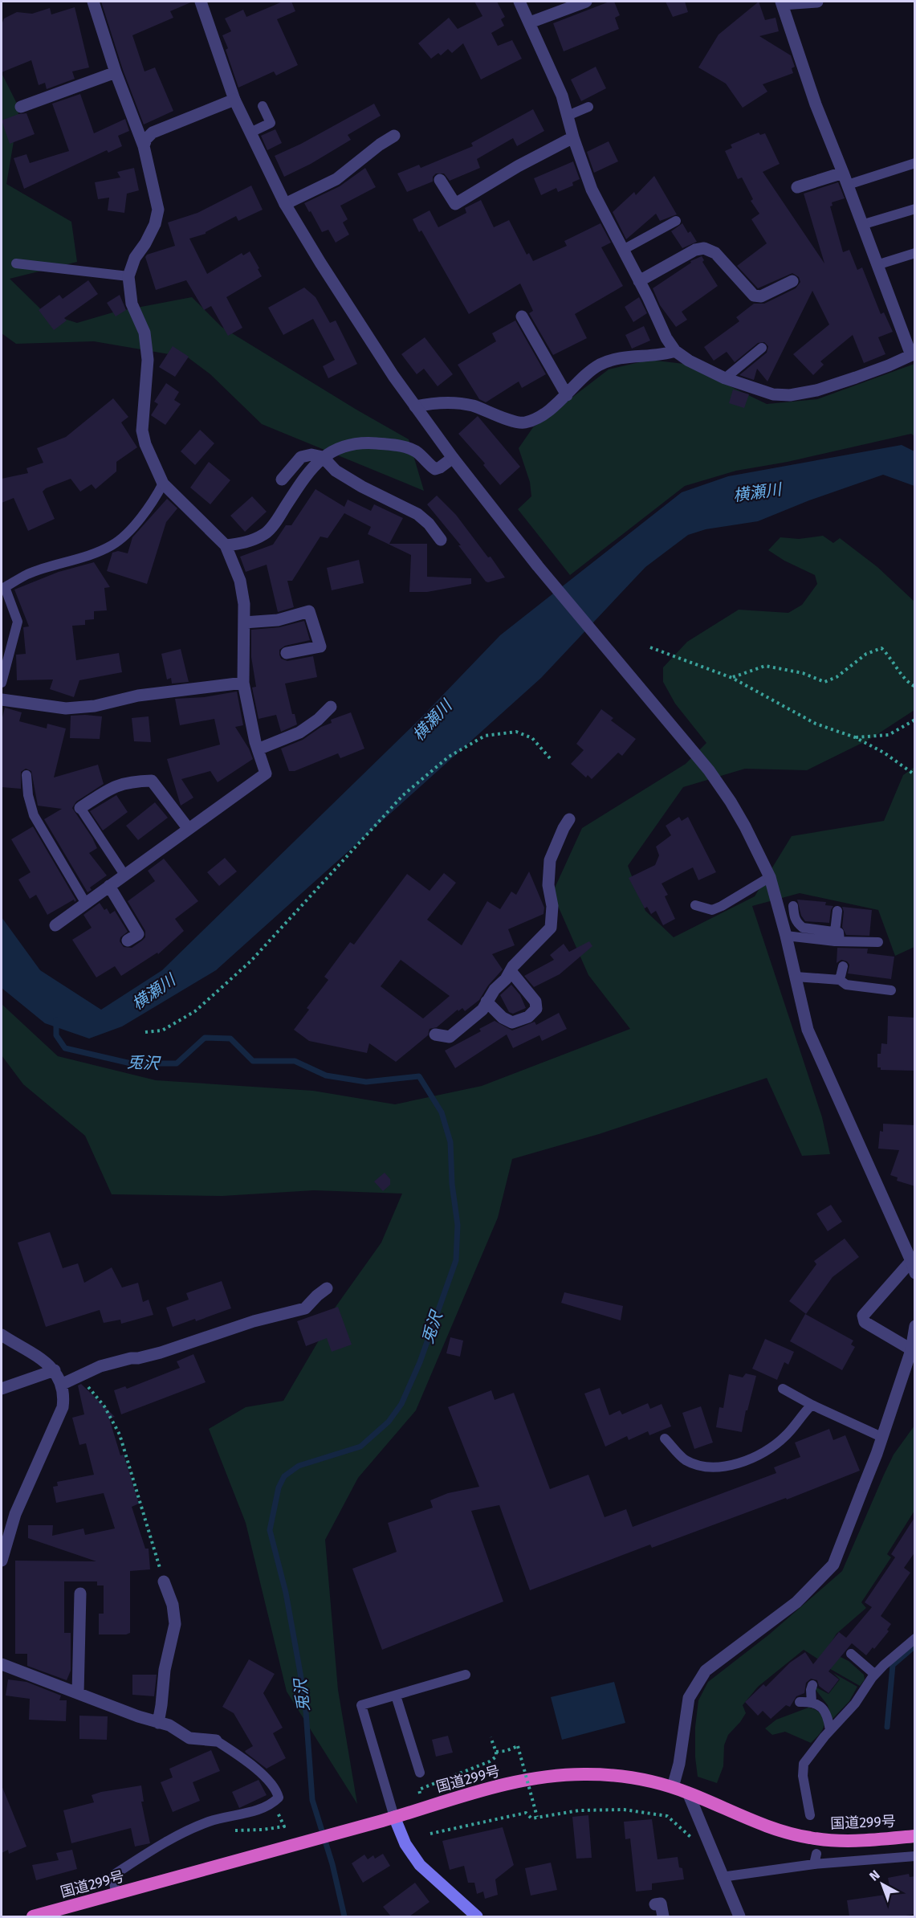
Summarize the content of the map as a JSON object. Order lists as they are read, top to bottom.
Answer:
{
  "streets": {
    "highway": ["国道299号"]
  },
  "water": ["横瀬川", "兎沢"],
  "north": "top left"
}
